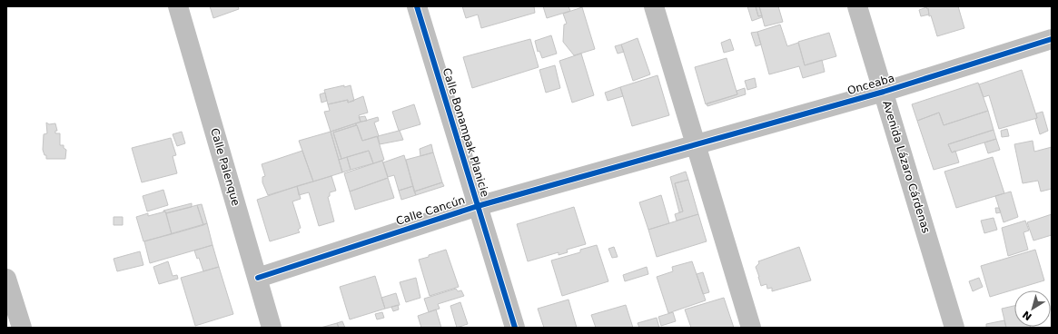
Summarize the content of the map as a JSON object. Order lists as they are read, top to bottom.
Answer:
{
  "streets": {
    "street": [
      "Onceaba",
      "Calle Bonampak Planicie",
      "Calle Palenque",
      "Avenida Lázaro Cárdenas",
      "Calle Cancún"
    ]
  },
  "crossings": [
    ["Onceaba", "Avenida Lázaro Cárdenas"],
    ["Onceaba", "Calle Cancún"],
    ["Calle Bonampak Planicie", "Calle Cancún"],
    ["Calle Palenque", "Calle Cancún"]
  ],
  "north": "bottom left"
}
